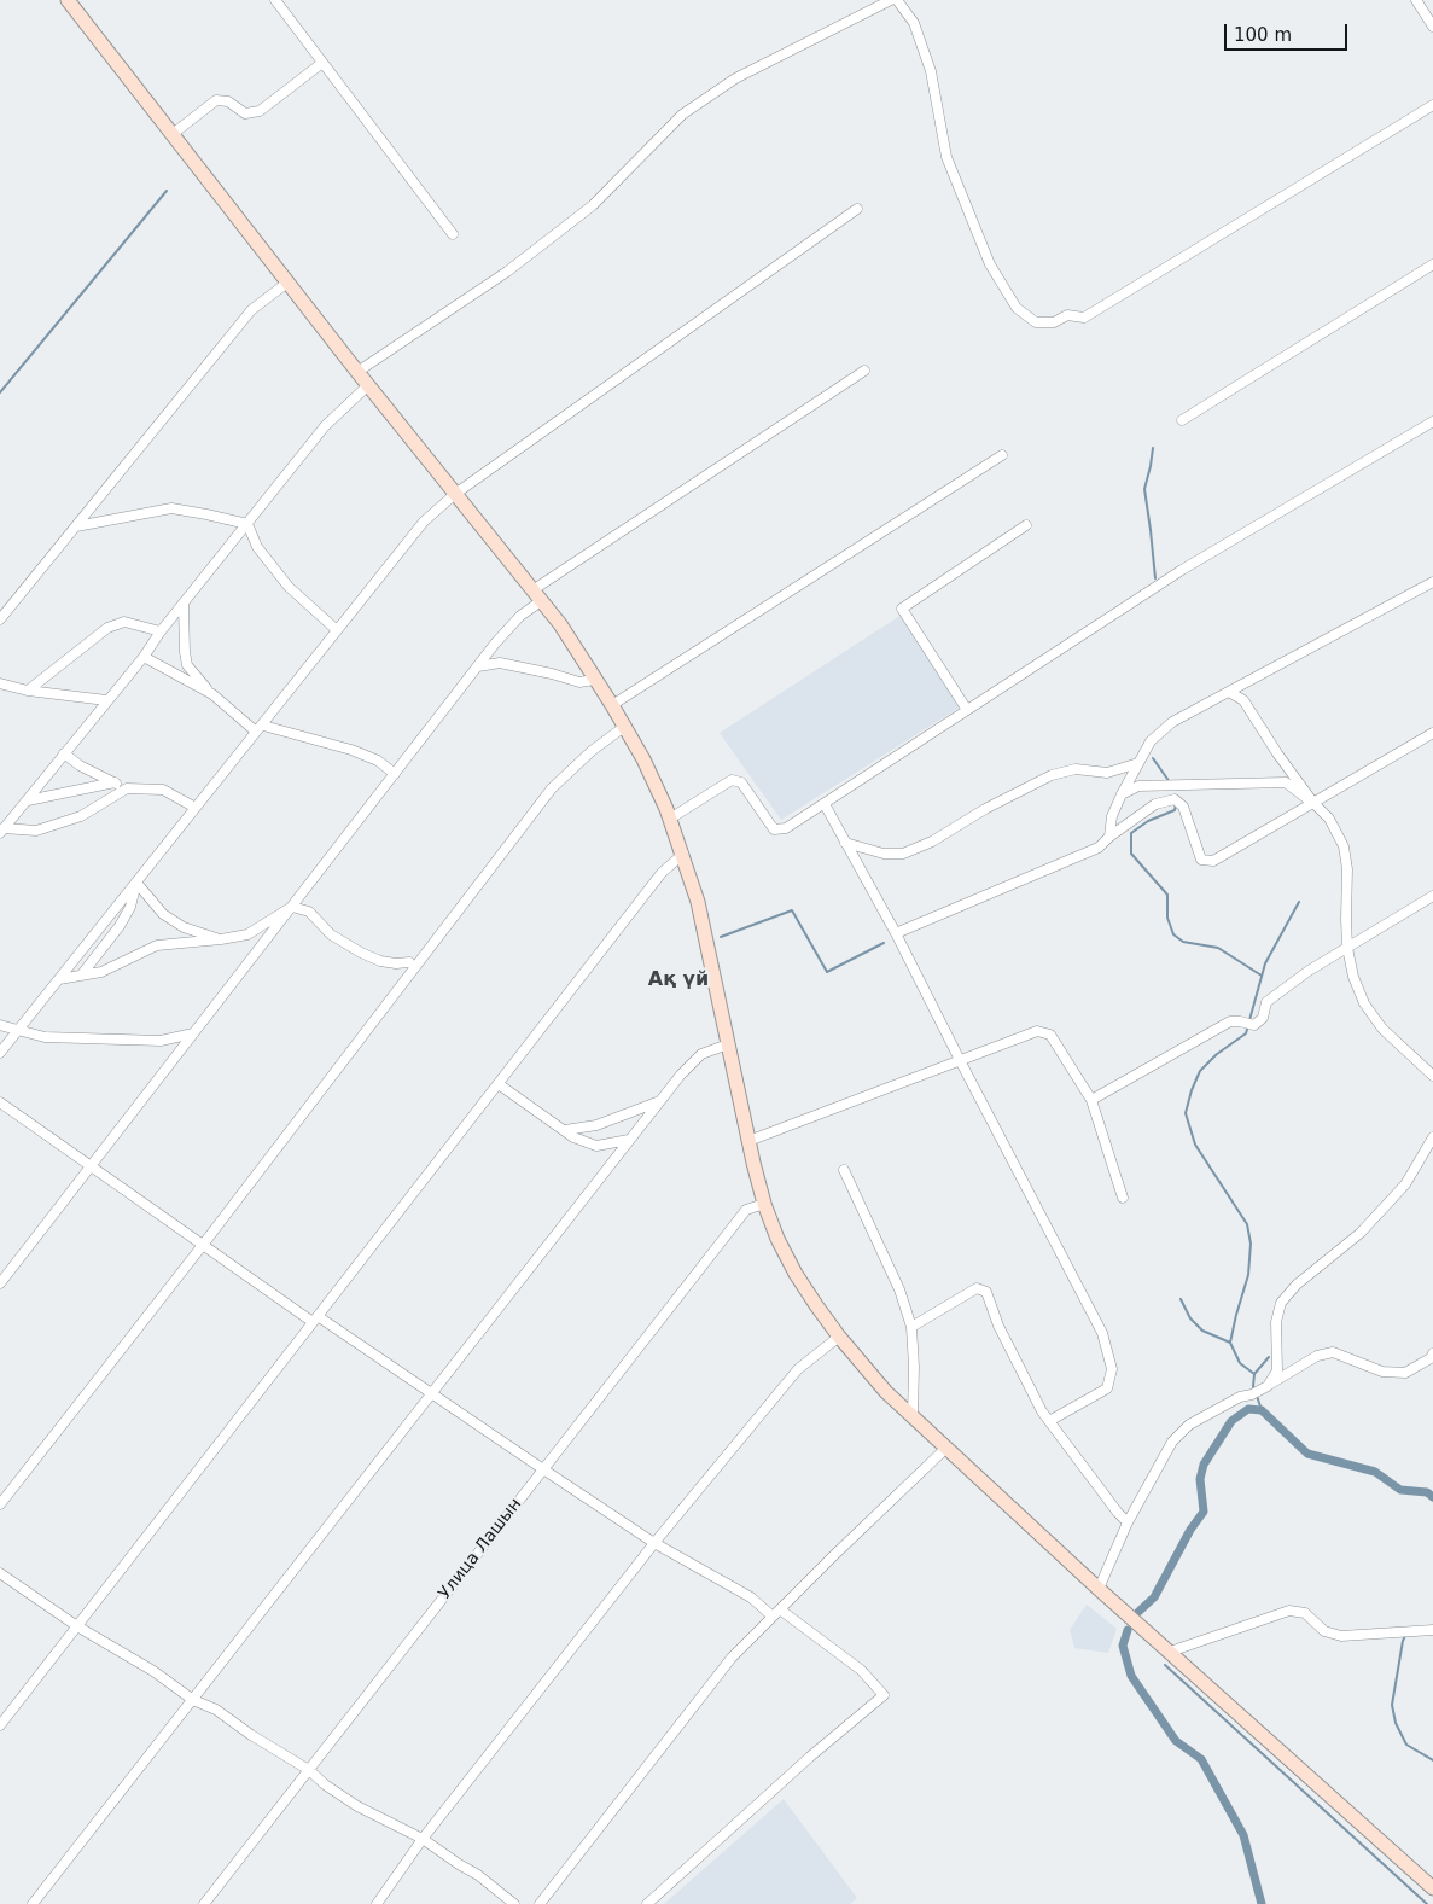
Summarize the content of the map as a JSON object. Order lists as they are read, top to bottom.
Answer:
{
  "streets": {
    "street": ["Улица Лашын"]
  },
  "districts": ["Ақ үй"],
  "scale_bar": "100 m"
}
